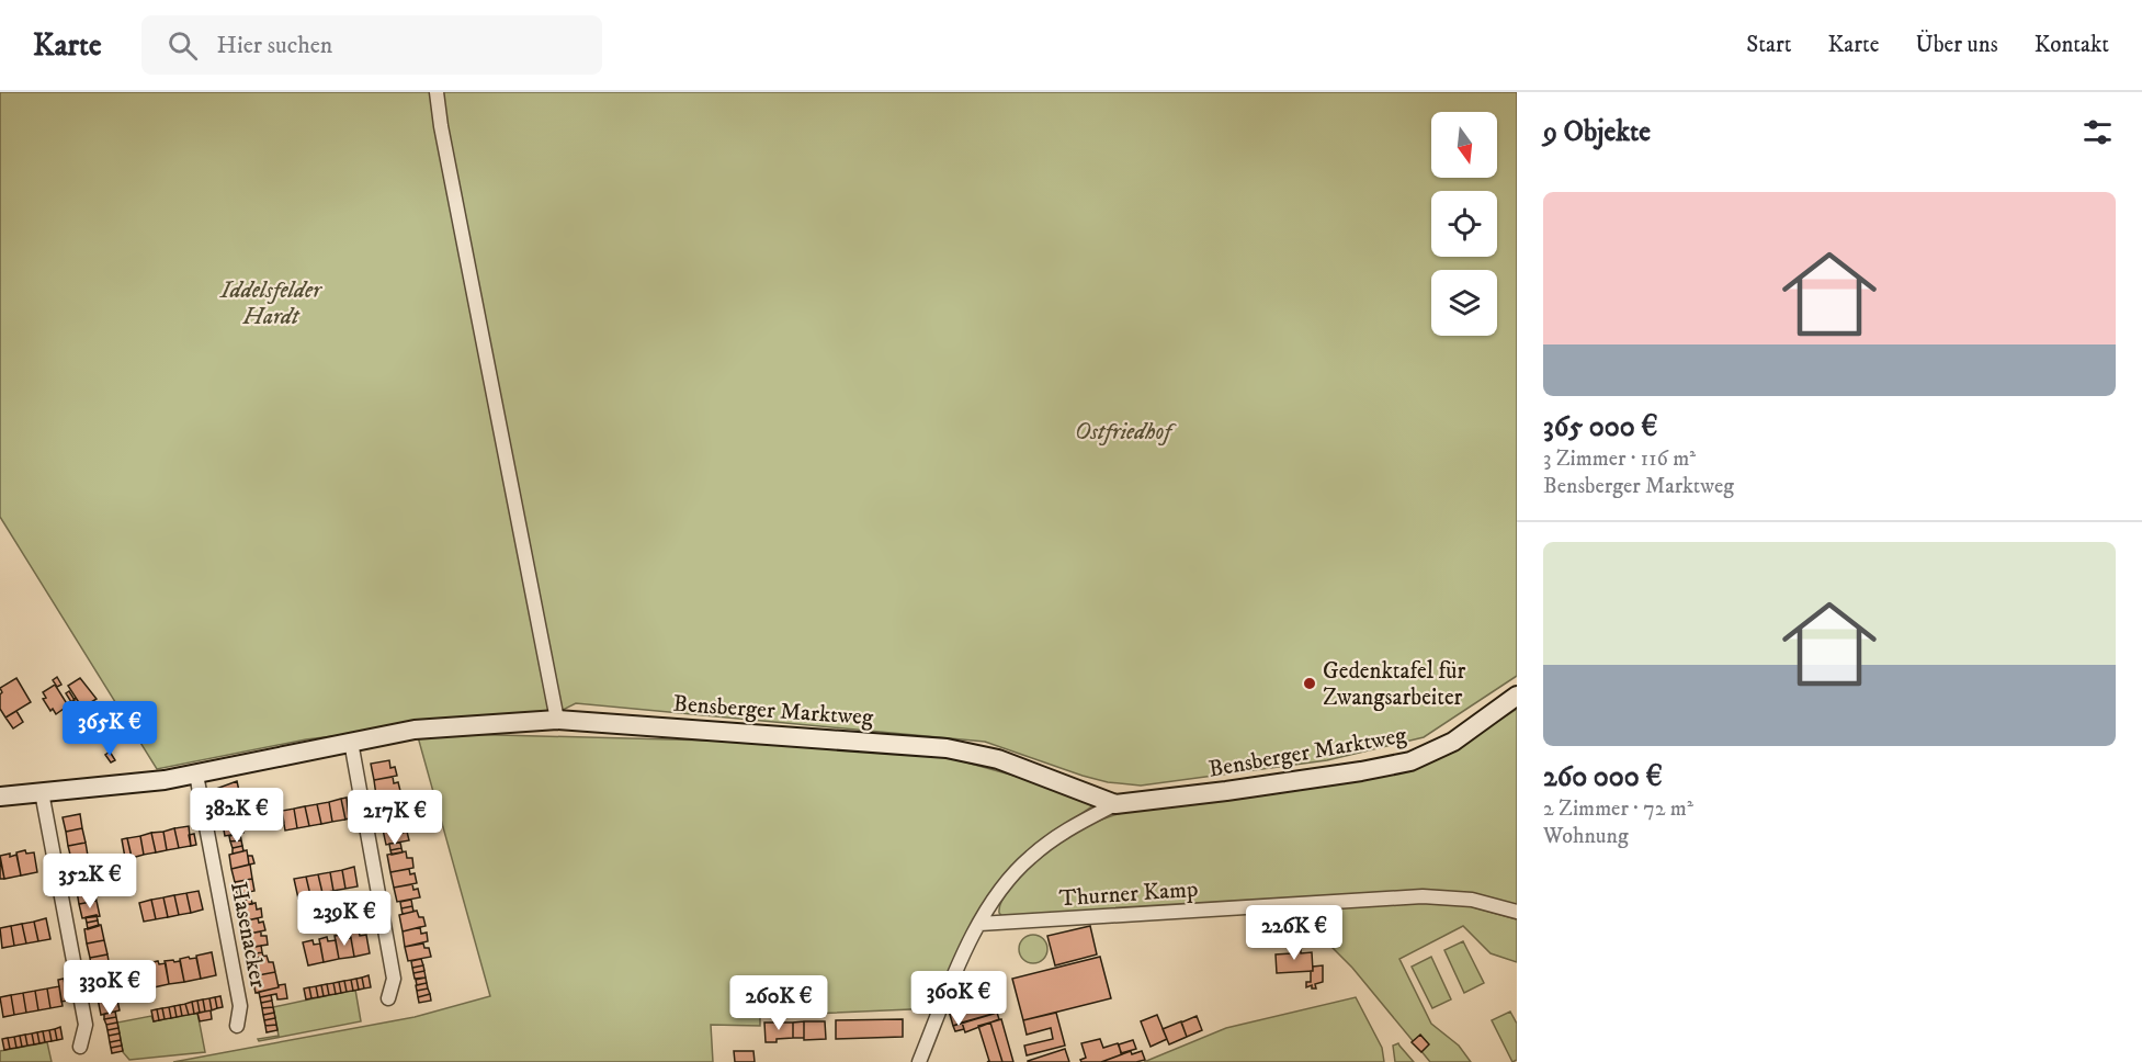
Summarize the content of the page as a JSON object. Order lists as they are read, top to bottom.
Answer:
{
  "streets": {
    "street": ["Bensberger Marktweg", "Thurner Kamp", "Hasenacker"]
  },
  "crossings": [
    ["Bensberger Marktweg", "Hasenacker"]
  ],
  "parks": ["Iddelsfelder Hardt", "Ostfriedhof"],
  "places": ["Gedenktafel für Zwangsarbeiter"],
  "north": "bottom",
  "page": {
    "header": "Karte",
    "search": "Hier suchen",
    "nav": [
      "Start",
      "Karte",
      "Über uns",
      "Kontakt"
    ],
    "heading": "9 Objekte",
    "list": [
      {
        "name": "365 000 €",
        "note": "3 Zimmer · 116 m² · Bensberger Marktweg"
      },
      {
        "name": "260 000 €",
        "note": "2 Zimmer · 72 m² · Wohnung"
      }
    ],
    "price": [
      "365K €",
      "382K €",
      "217K €",
      "352K €",
      "239K €",
      "226K €",
      "330K €",
      "360K €",
      "260K €"
    ]
  }
}
